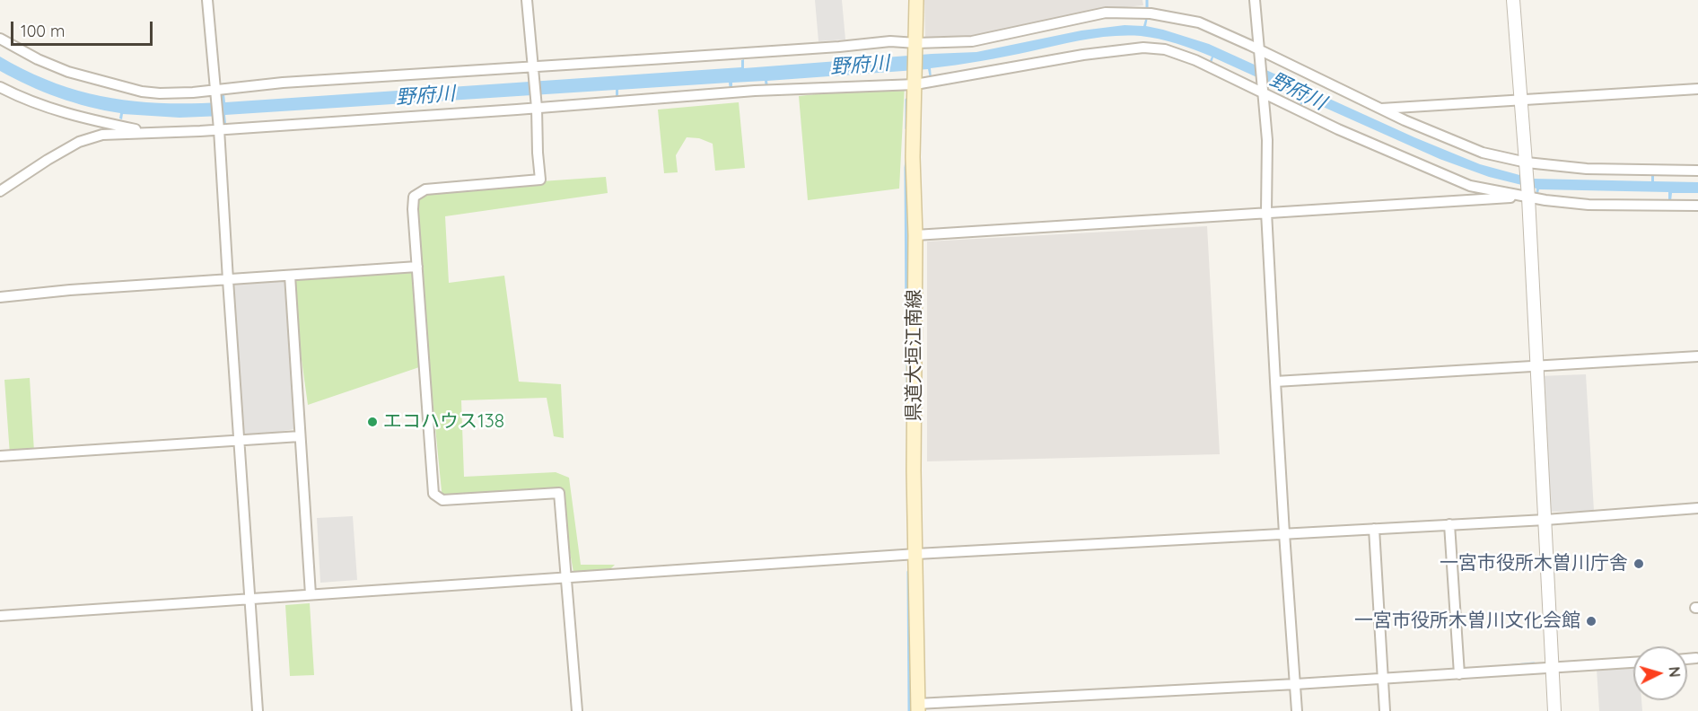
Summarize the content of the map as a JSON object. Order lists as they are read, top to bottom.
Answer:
{
  "streets": {
    "main road": ["県道大垣江南線"]
  },
  "water": ["野府川"],
  "places": ["エコハウス138", "一宮市役所木曽川庁舎", "一宮市役所木曽川文化会館"],
  "scale_bar": "100 m",
  "north": "right"
}
